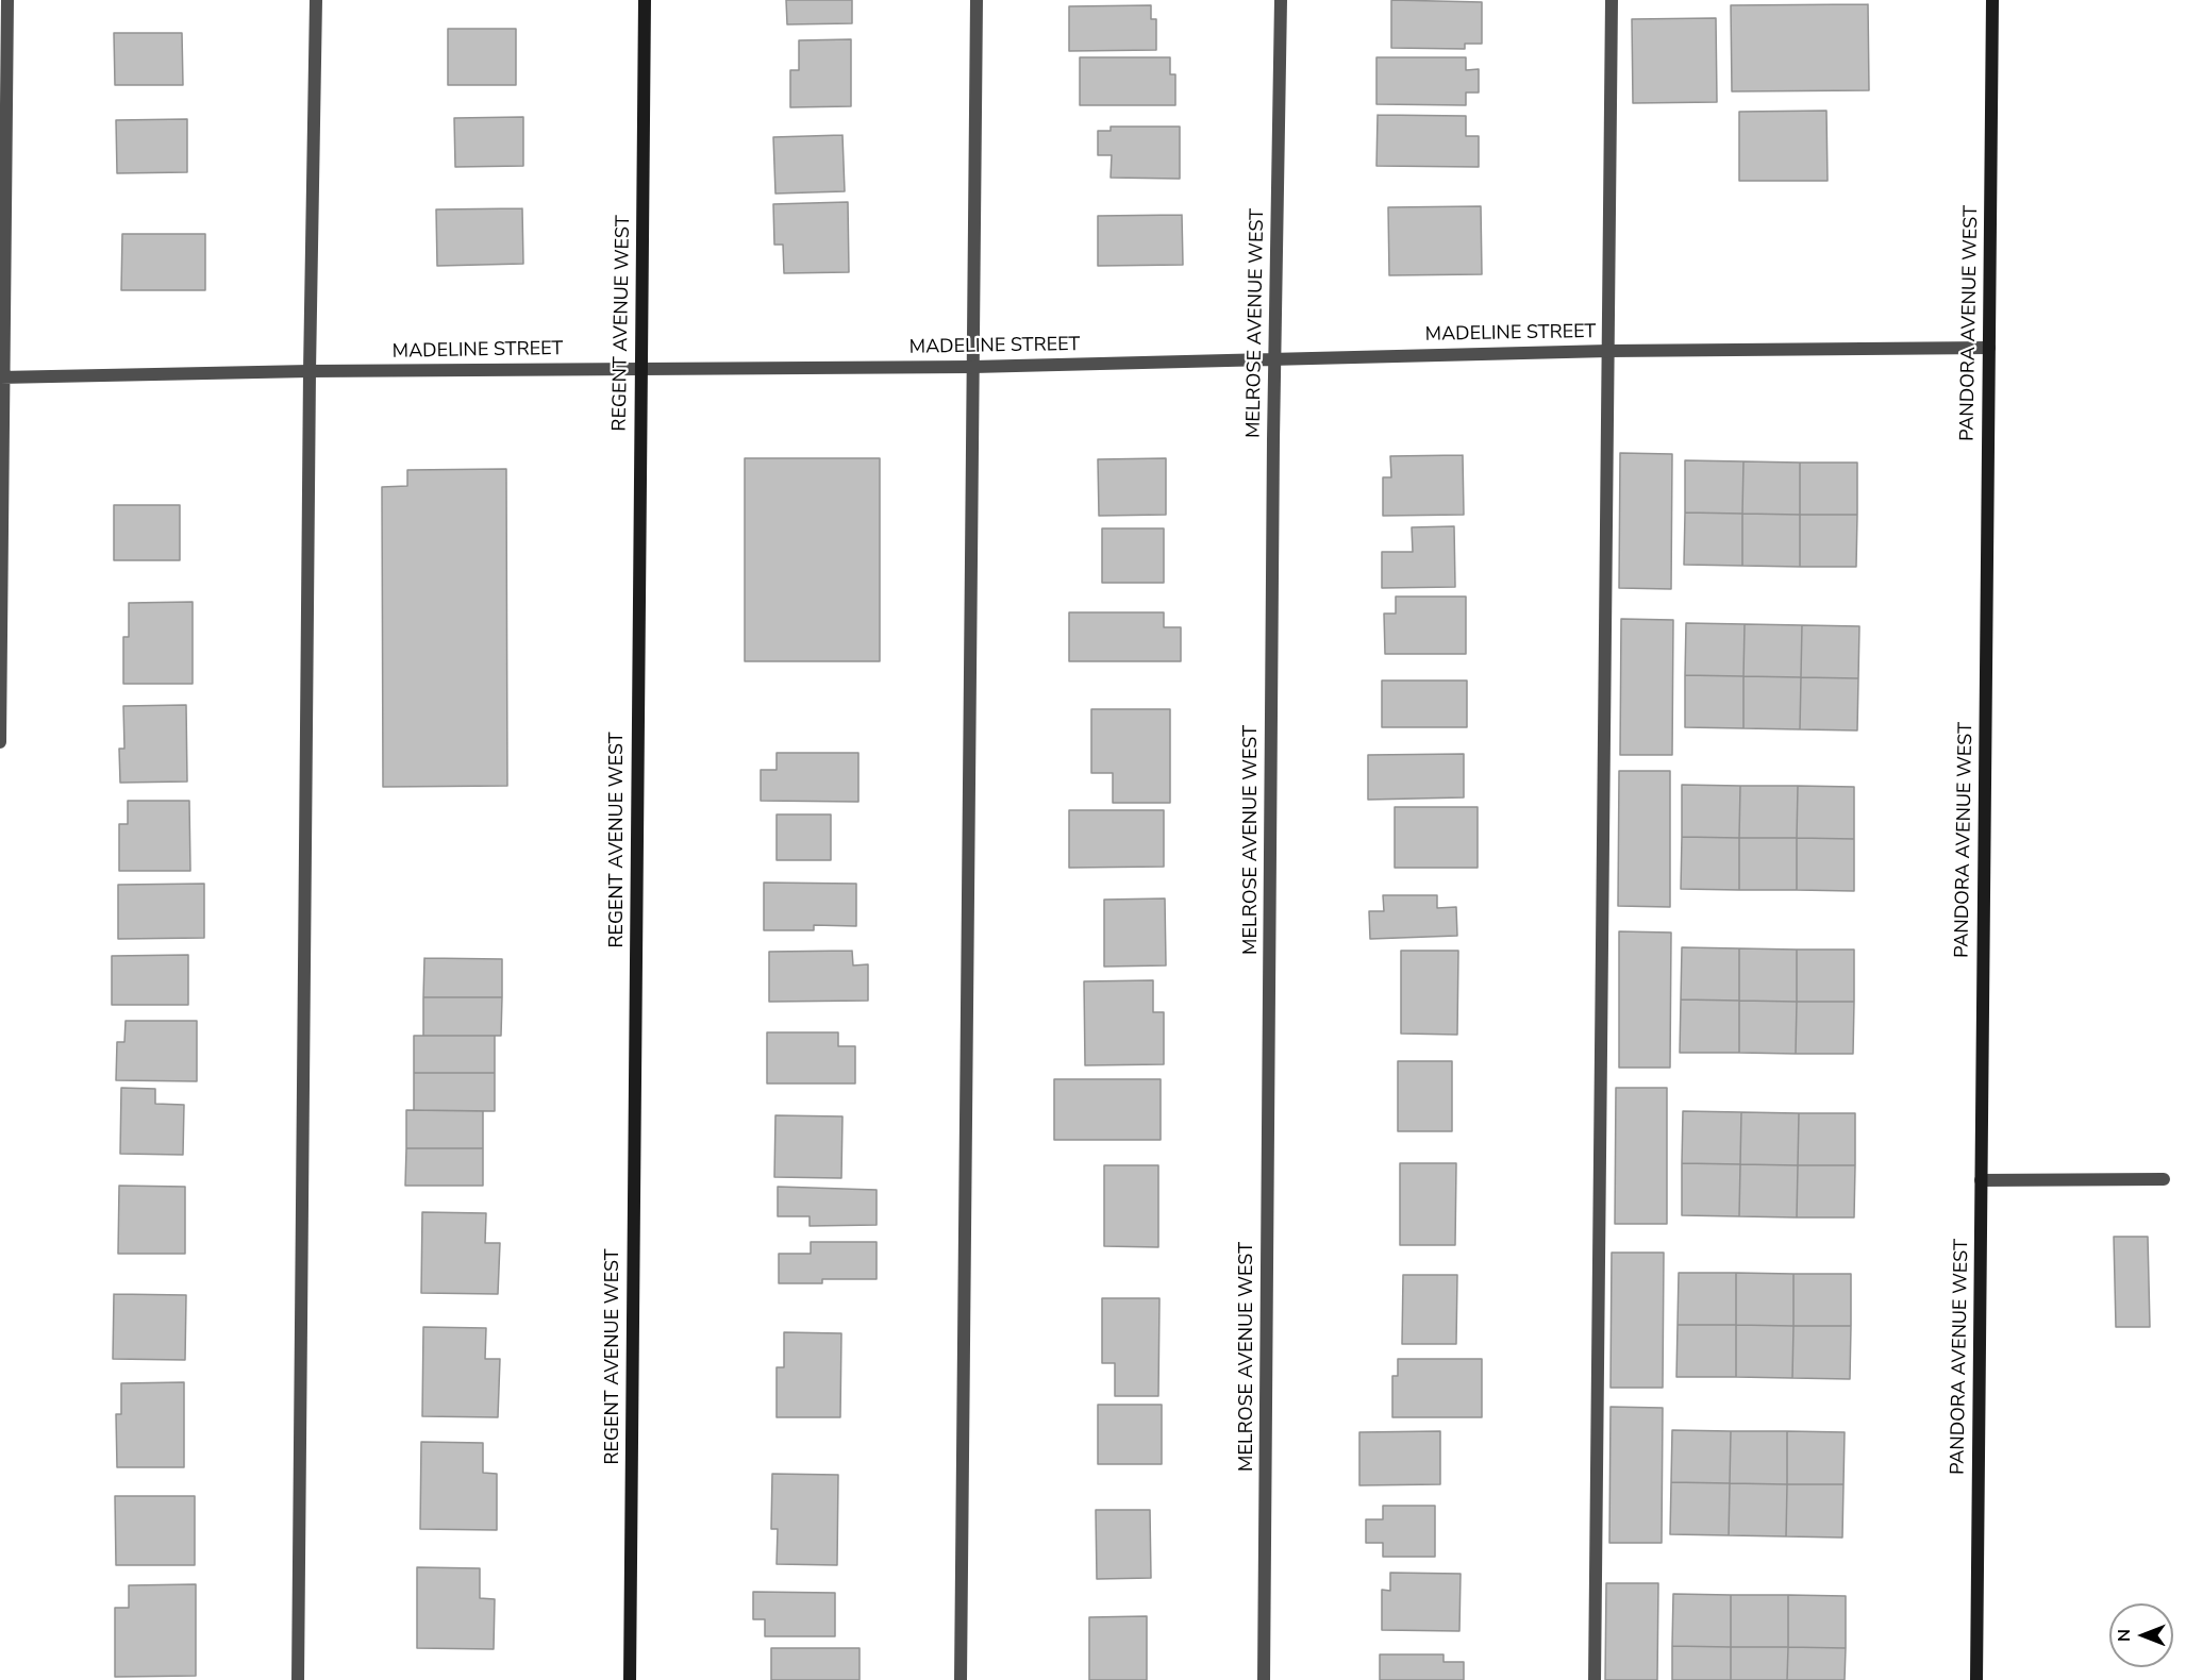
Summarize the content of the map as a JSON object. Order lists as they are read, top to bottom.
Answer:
{
  "streets": {
    "street": [
      "REGENT AVENUE WEST",
      "MELROSE AVENUE WEST",
      "PANDORA AVENUE WEST",
      "MADELINE STREET"
    ]
  },
  "crossings": [
    ["REGENT AVENUE WEST", "MADELINE STREET"],
    ["MELROSE AVENUE WEST", "MADELINE STREET"],
    ["PANDORA AVENUE WEST", "MADELINE STREET"]
  ],
  "north": "left"
}
